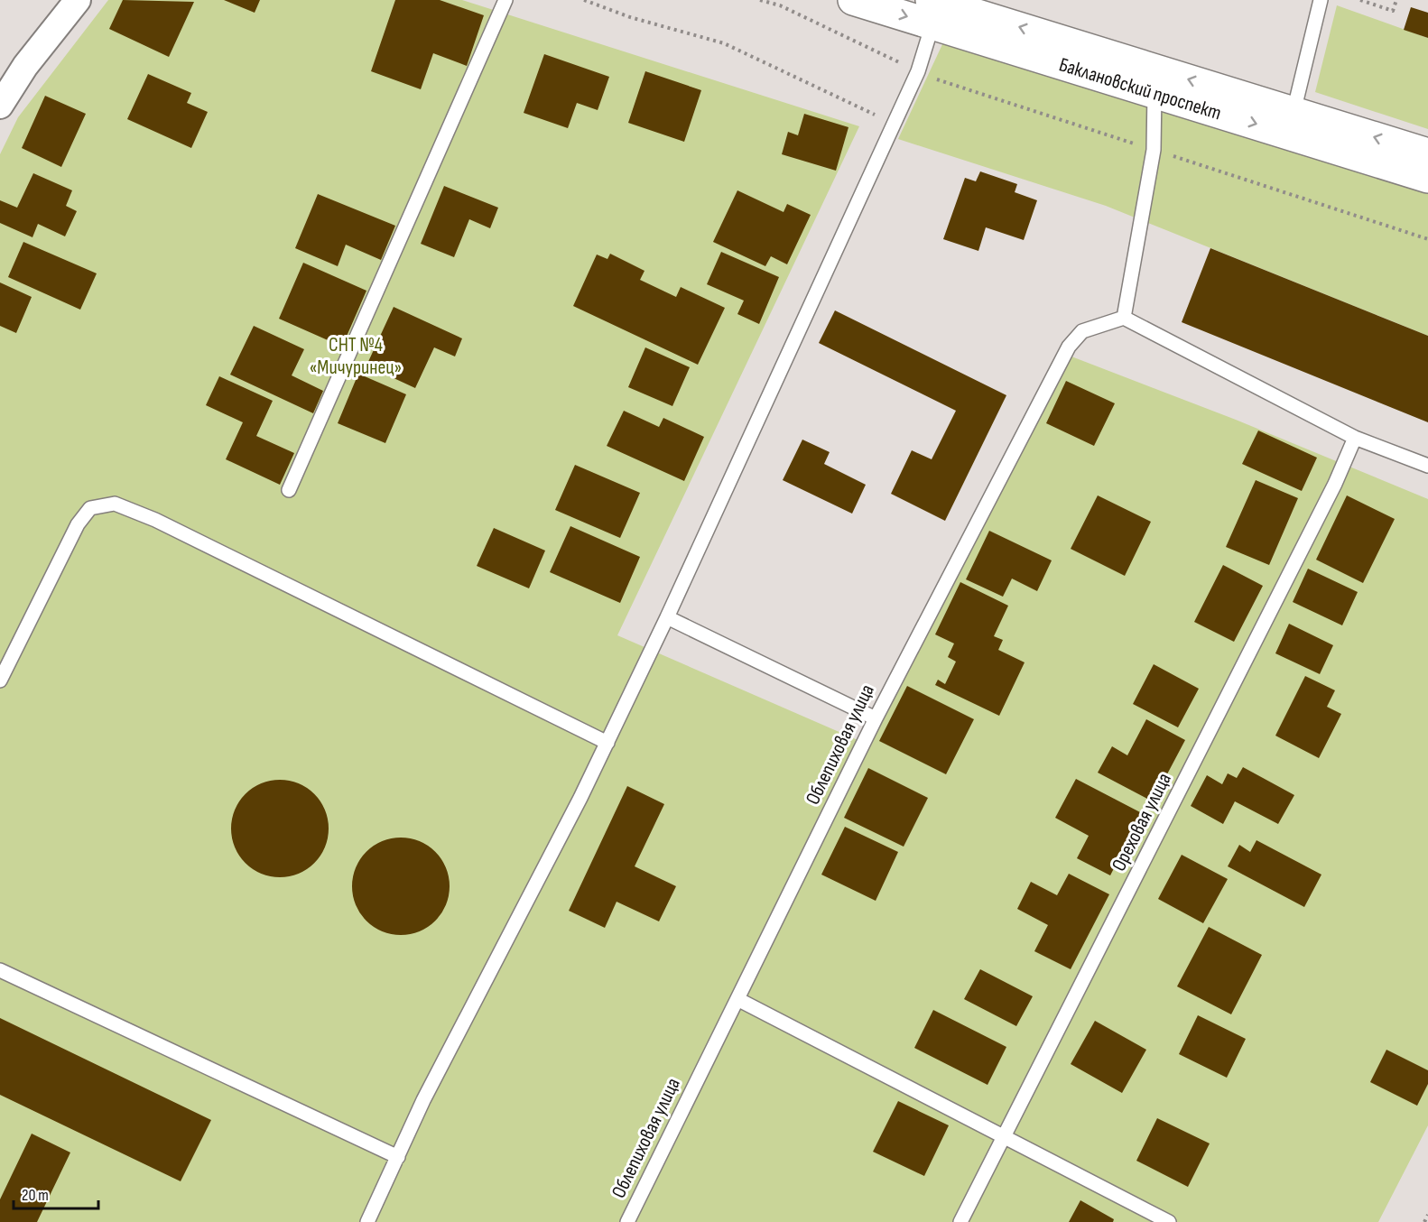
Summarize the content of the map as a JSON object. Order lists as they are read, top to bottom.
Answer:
{
  "streets": {
    "main road": ["Баклановский проспект"],
    "lane": ["Облепиховая улица", "Ореховая улица"]
  },
  "parks": ["СНТ №4 «Мичуринец»"],
  "scale_bar": "20 m"
}
